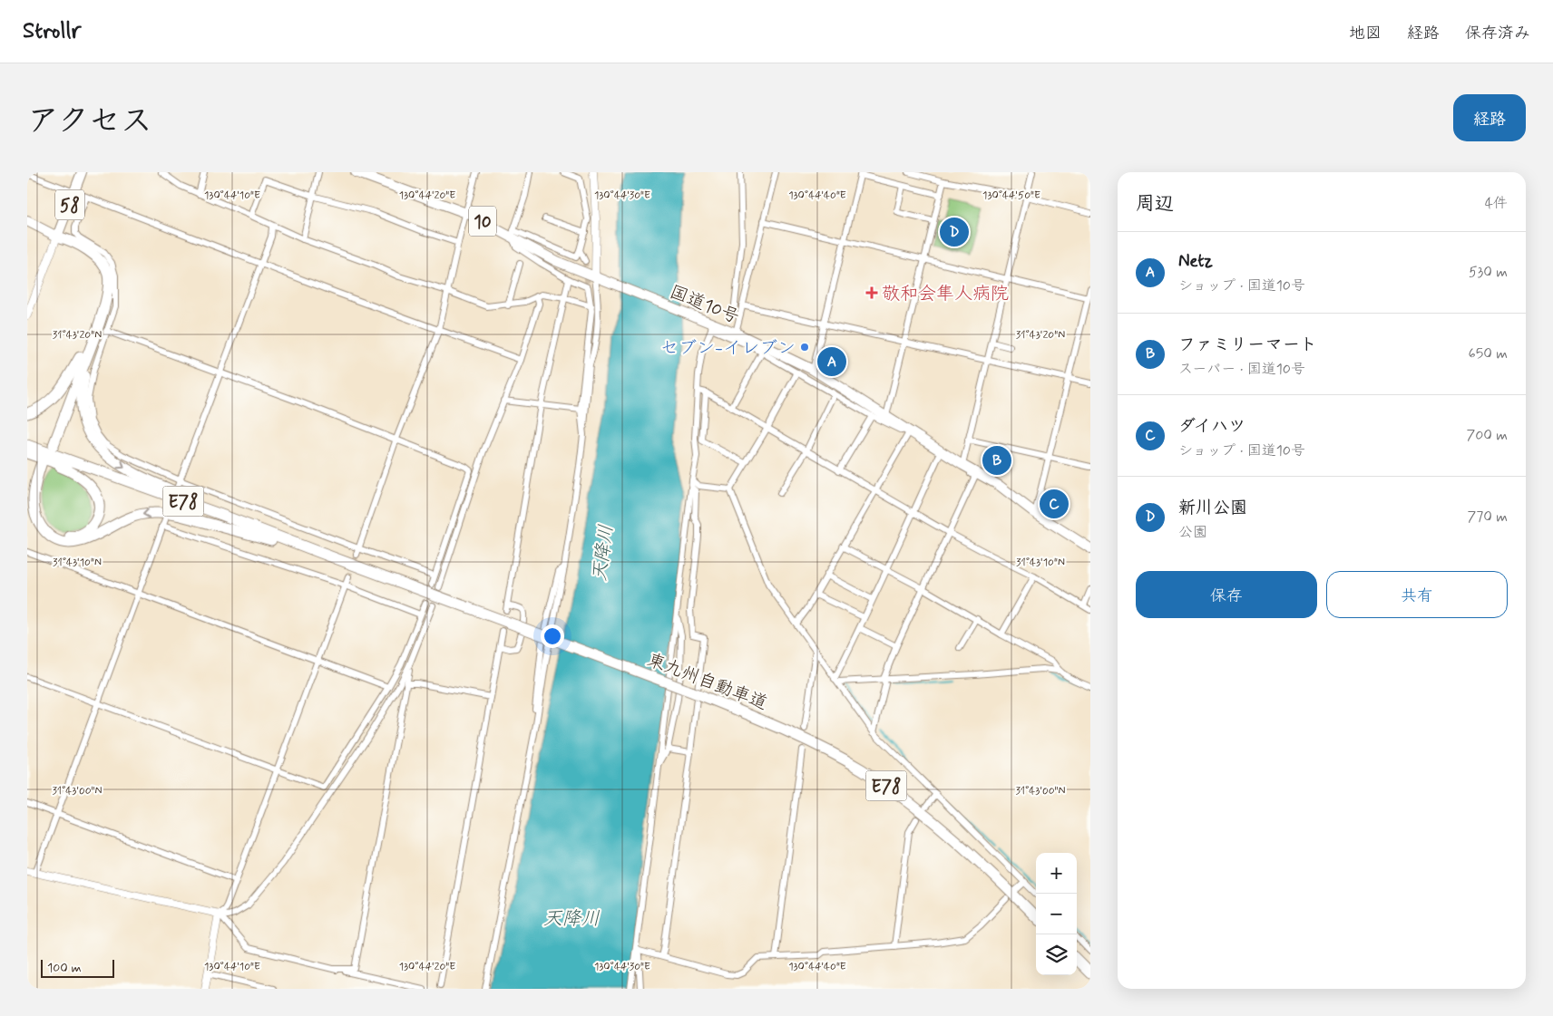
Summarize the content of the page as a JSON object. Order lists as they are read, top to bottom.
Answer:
{
  "streets": {
    "highway": ["E78", "東九州自動車道"],
    "main road": ["58", "10", "国道10号"]
  },
  "crossings": [
    ["E78", "東九州自動車道"]
  ],
  "water": ["天降川"],
  "places": {
    "health": ["敬和会隼人病院"],
    "other": ["セブン-イレブン"]
  },
  "scale_bar": "100 m",
  "page": {
    "header": "Strollr",
    "nav": ["地図", "経路", "保存済み"],
    "title": "アクセス",
    "buttons": [
      "経路",
      ["保存", "共有"]
    ],
    "heading": ["周辺", "4件"],
    "pins": [
      "D",
      "A",
      "B",
      "C"
    ],
    "list": [
      {
        "mark": "A",
        "name": "Netz",
        "note": "ショップ · 国道10号",
        "value": "530 m"
      },
      {
        "mark": "B",
        "name": "ファミリーマート",
        "note": "スーパー · 国道10号",
        "value": "650 m"
      },
      {
        "mark": "C",
        "name": "ダイハツ",
        "note": "ショップ · 国道10号",
        "value": "700 m"
      },
      {
        "mark": "D",
        "name": "新川公園",
        "note": "公園",
        "value": "770 m"
      }
    ],
    "map_buttons": ["+", "−"],
    "scale": "100 m"
  },
  "coordinates": [
    "130°44'10\"E",
    "130°44'20\"E",
    "130°44'30\"E",
    "130°44'40\"E",
    "130°44'50\"E",
    "31°43'20\"N",
    "31°43'10\"N",
    "31°43'00\"N"
  ]
}
